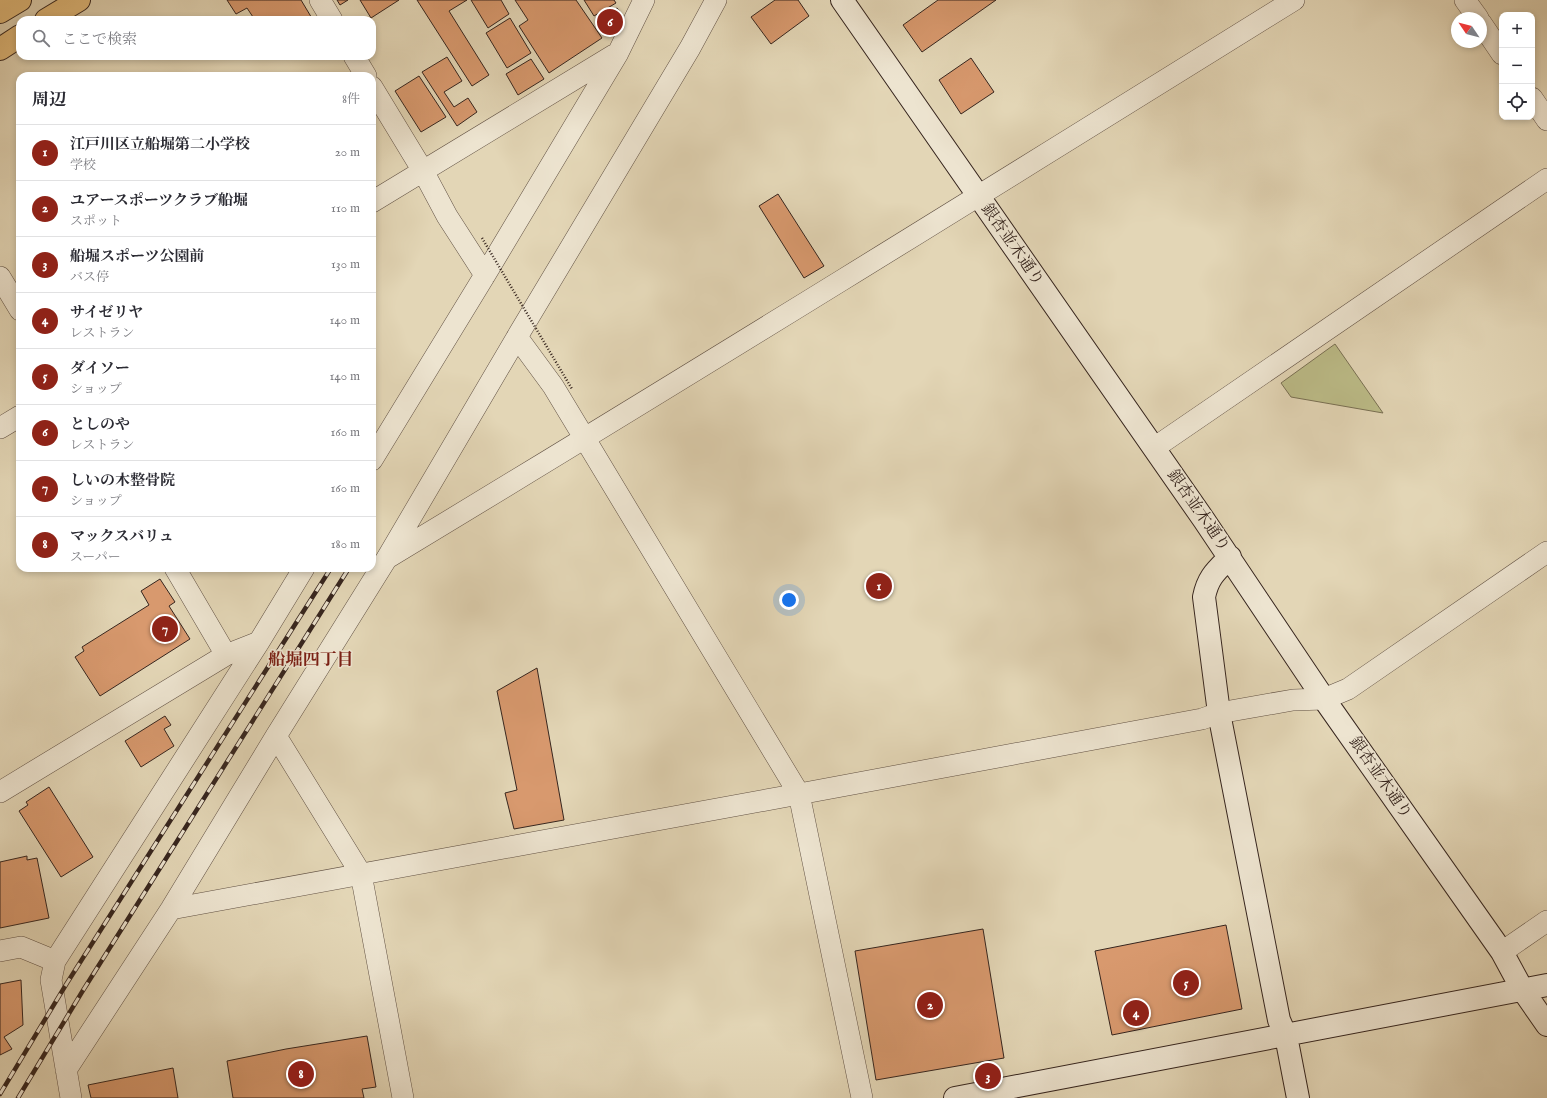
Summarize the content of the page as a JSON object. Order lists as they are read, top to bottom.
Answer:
{
  "streets": {
    "street": ["銀杏並木通り"]
  },
  "districts": ["船堀四丁目"],
  "north": "top left",
  "page": {
    "pins": [
      "6",
      "1",
      "7",
      "5",
      "2",
      "4",
      "8",
      "3"
    ],
    "map_buttons": ["+", "−"],
    "search": "ここで検索",
    "heading": ["周辺", "8件"],
    "list": [
      {
        "mark": "1",
        "name": "江戸川区立船堀第二小学校",
        "note": "学校",
        "value": "20 m"
      },
      {
        "mark": "2",
        "name": "ユアースポーツクラブ船堀",
        "note": "スポット",
        "value": "110 m"
      },
      {
        "mark": "3",
        "name": "船堀スポーツ公園前",
        "note": "バス停",
        "value": "130 m"
      },
      {
        "mark": "4",
        "name": "サイゼリヤ",
        "note": "レストラン",
        "value": "140 m"
      },
      {
        "mark": "5",
        "name": "ダイソー",
        "note": "ショップ",
        "value": "140 m"
      },
      {
        "mark": "6",
        "name": "としのや",
        "note": "レストラン",
        "value": "160 m"
      },
      {
        "mark": "7",
        "name": "しいの木整骨院",
        "note": "ショップ",
        "value": "160 m"
      },
      {
        "mark": "8",
        "name": "マックスバリュ",
        "note": "スーパー",
        "value": "180 m"
      }
    ]
  }
}
